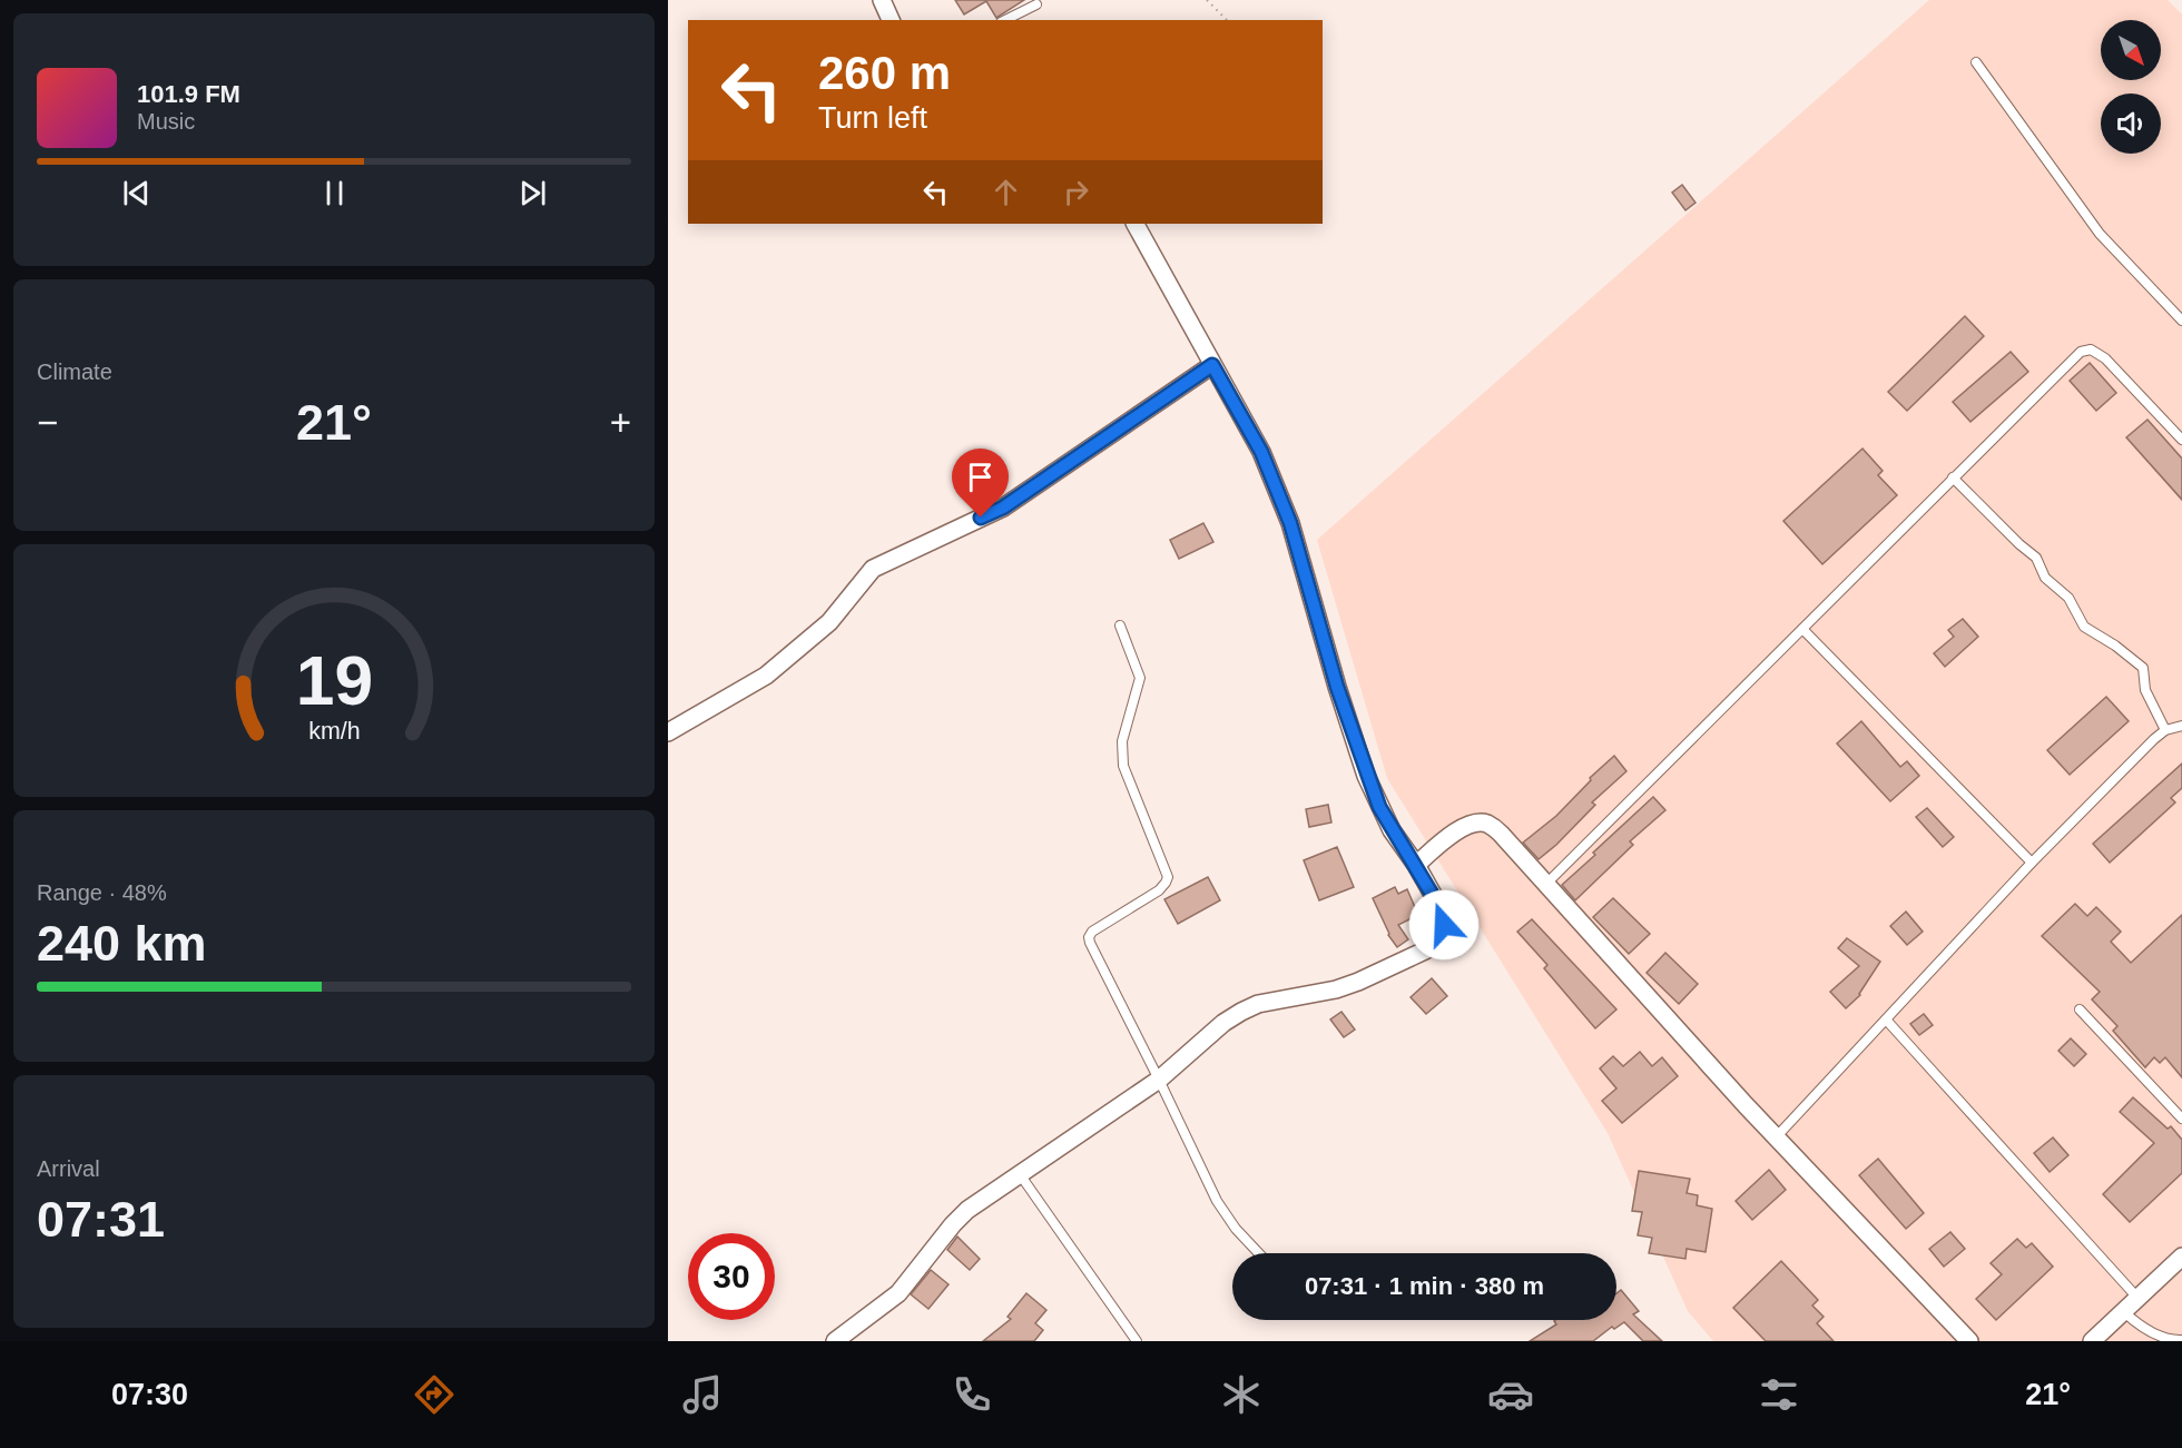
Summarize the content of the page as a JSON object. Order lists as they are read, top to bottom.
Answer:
{
  "north": "bottom right",
  "page": {
    "turn": ["260 m", "Turn left"],
    "song": ["101.9 FM", "Music"],
    "tile": [
      "Climate",
      ["Range · 48%", "240 km"],
      ["Arrival", "07:31"]
    ],
    "heat": ["−", "21°", "+"],
    "limit": "30",
    "trip": "07:31 · 1 min · 380 m",
    "tabs": ["07:30", "21°"],
    "gauge": ["19", "km/h"]
  }
}
